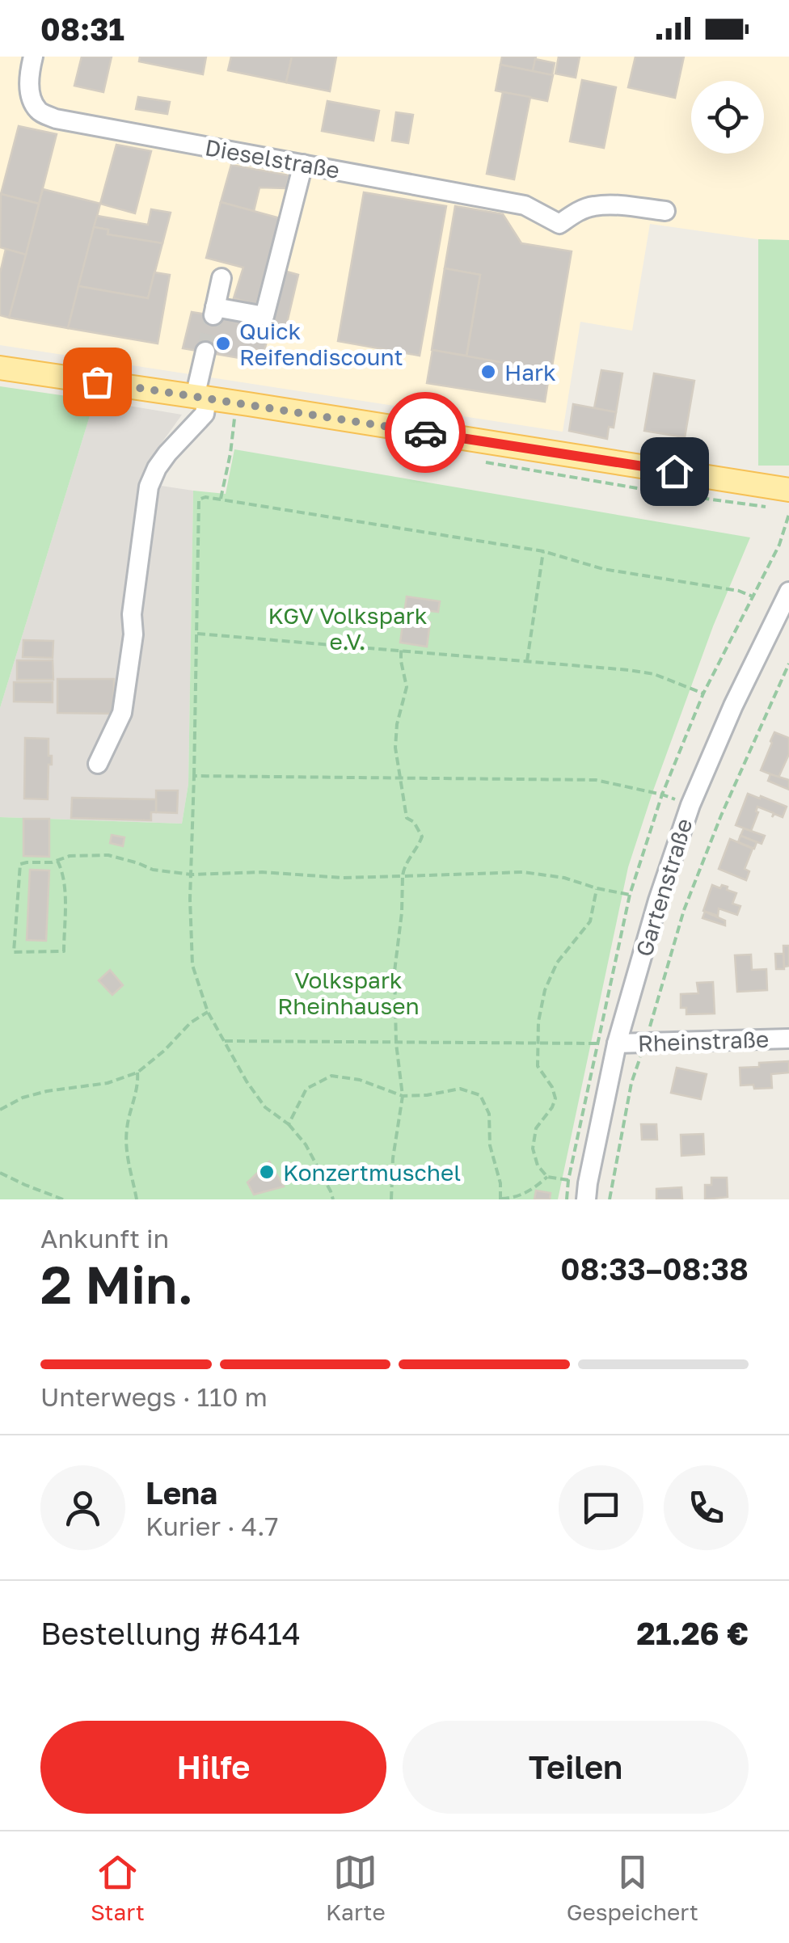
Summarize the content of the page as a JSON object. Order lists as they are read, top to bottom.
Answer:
{
  "streets": {
    "street": ["Dieselstraße", "Gartenstraße", "Rheinstraße"]
  },
  "crossings": [
    ["Gartenstraße", "Rheinstraße"]
  ],
  "parks": ["KGV Volkspark e.V.", "Volkspark Rheinhausen"],
  "places": ["Quick Reifendiscount", "Hark", "Konzertmuschel"],
  "page": {
    "status": "08:31",
    "heading": ["2 Min.", "Ankunft in", "08:33–08:38"],
    "panel": [
      "Lena",
      "Kurier · 4.7",
      "Bestellung #6414",
      "21.26 €"
    ],
    "bar": "Unterwegs · 110 m",
    "buttons": ["Hilfe", "Teilen"],
    "tabs": ["Start", "Karte", "Gespeichert"]
  }
}
